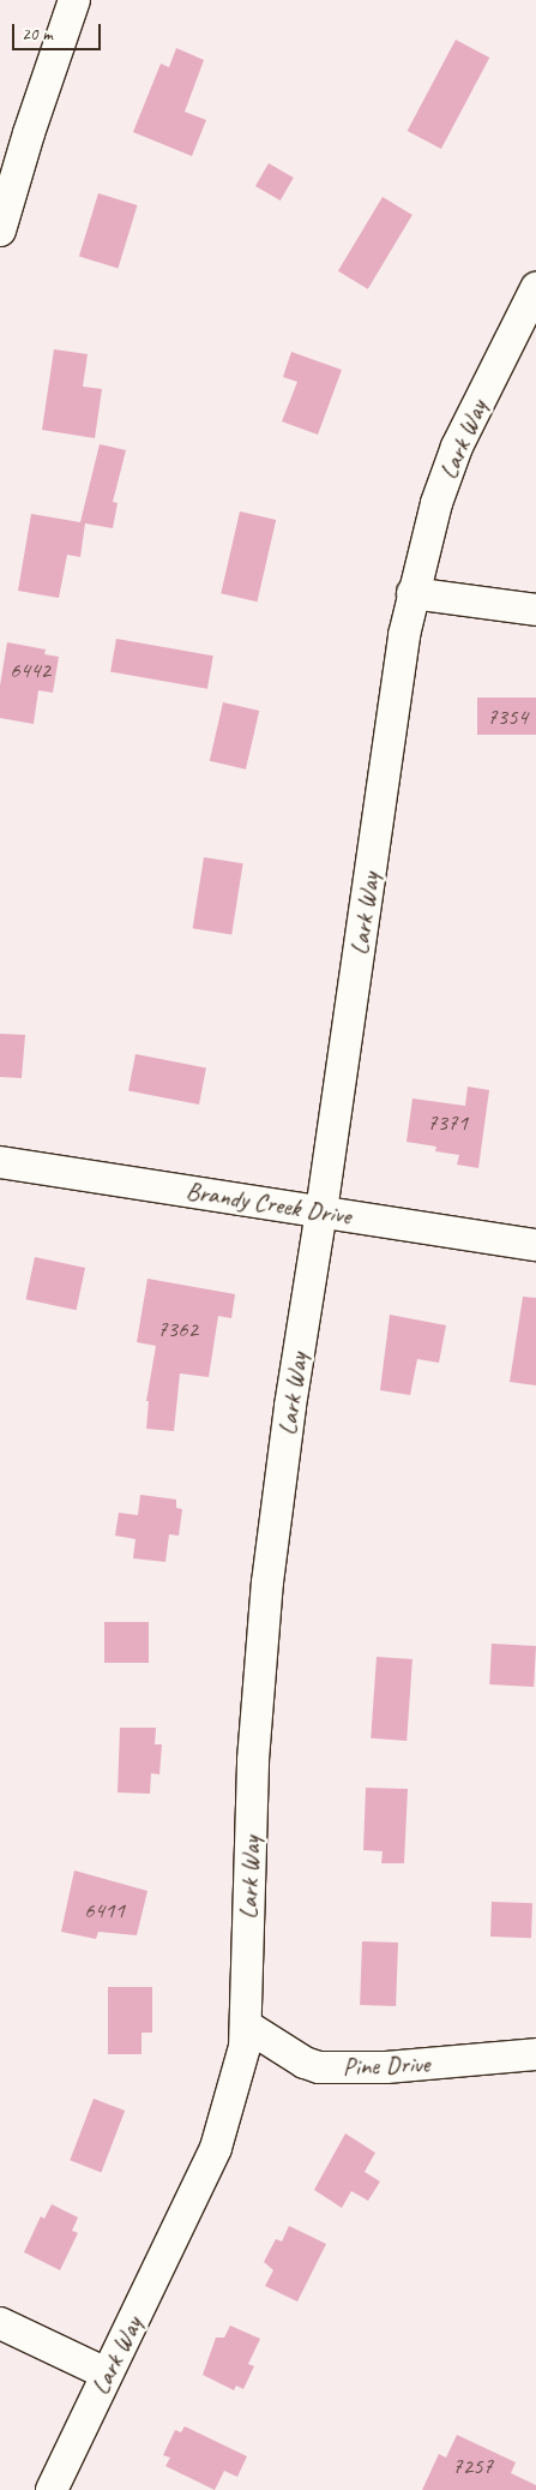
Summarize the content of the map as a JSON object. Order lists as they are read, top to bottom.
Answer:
{
  "streets": {
    "street": ["Lark Way", "Brandy Creek Drive", "Pine Drive"]
  },
  "crossings": [
    ["Lark Way", "Brandy Creek Drive"],
    ["Lark Way", "Pine Drive"]
  ],
  "house_numbers": [
    "6442",
    "7354",
    "7371",
    "7362",
    "6411",
    "7257"
  ],
  "scale_bar": "20 m"
}
